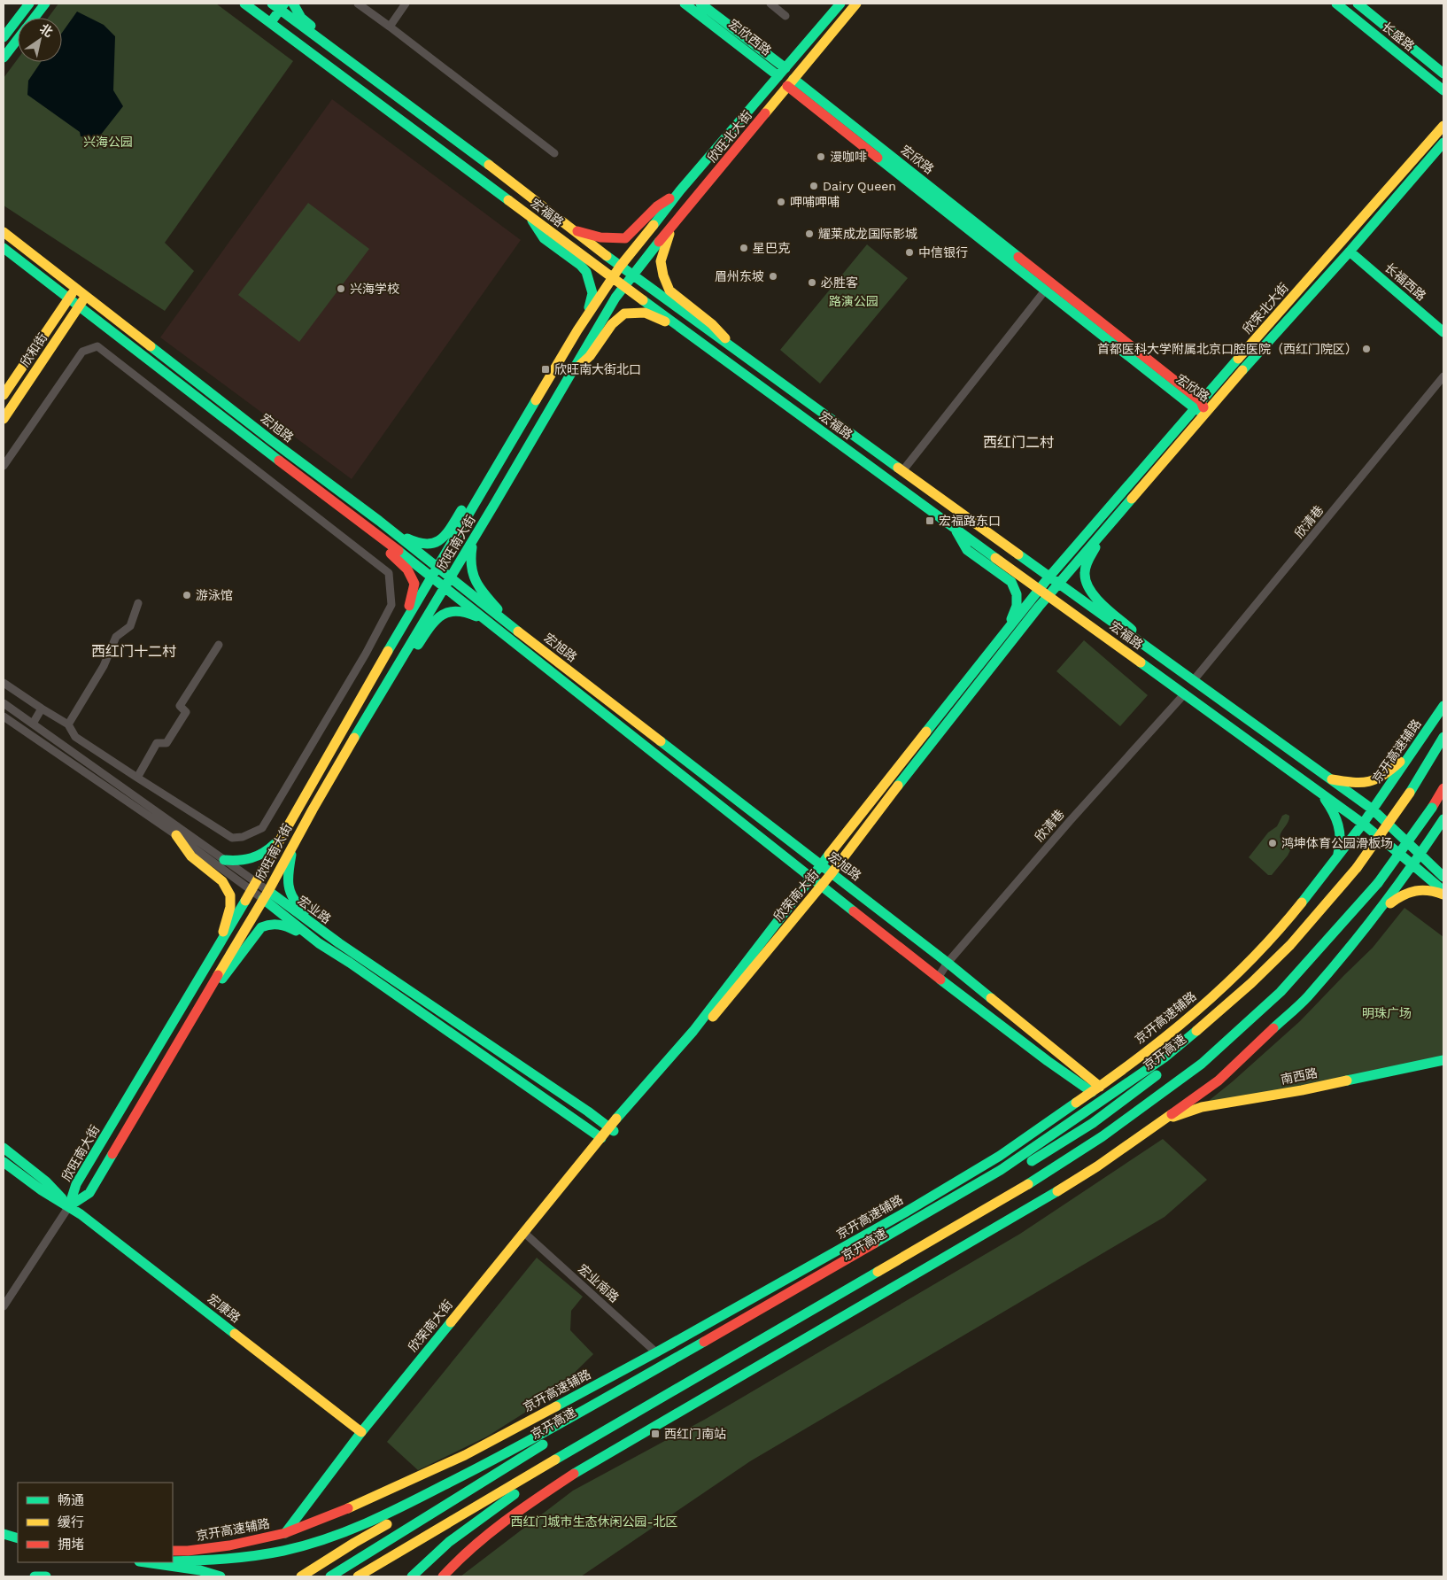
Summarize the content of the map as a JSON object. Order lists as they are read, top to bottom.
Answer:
{
  "streets": {
    "main road": [
      "长盛路",
      "宏欣西路",
      "欣旺北大街",
      "宏欣路",
      "宏福路",
      "长福西路",
      "欣荣北大街",
      "欣和街",
      "宏旭路",
      "欣旺南大街",
      "京开高速辅路",
      "欣荣南大街",
      "宏业路",
      "京开高速",
      "南西路",
      "宏康路"
    ],
    "street": ["欣清巷", "宏业南路"]
  },
  "crossings": [
    ["宏欣西路", "欣旺北大街"],
    ["欣旺北大街", "宏欣路"],
    ["欣旺北大街", "宏福路"],
    ["欣旺北大街", "欣旺南大街"],
    ["宏欣路", "欣荣北大街"],
    ["宏福路", "欣荣北大街"],
    ["宏福路", "欣清巷"],
    ["宏福路", "欣旺南大街"],
    ["宏福路", "京开高速辅路"],
    ["宏福路", "欣荣南大街"],
    ["长福西路", "欣荣北大街"],
    ["欣荣北大街", "欣荣南大街"],
    ["欣和街", "宏旭路"],
    ["宏旭路", "欣清巷"],
    ["宏旭路", "欣旺南大街"],
    ["宏旭路", "京开高速辅路"],
    ["宏旭路", "欣荣南大街"],
    ["欣旺南大街", "宏业路"],
    ["欣旺南大街", "宏康路"],
    ["京开高速辅路", "欣荣南大街"],
    ["京开高速辅路", "宏业南路"],
    ["欣荣南大街", "宏业路"],
    ["欣荣南大街", "宏业南路"],
    ["欣荣南大街", "宏康路"]
  ],
  "districts": ["西红门二村", "西红门十二村"],
  "parks": [
    "兴海公园",
    "路演公园",
    "明珠广场",
    "西红门城市生态休闲公园-北区"
  ],
  "places": {
    "other": [
      "漫咖啡",
      "Dairy Queen",
      "呷哺呷哺",
      "耀莱成龙国际影城",
      "星巴克",
      "中信银行",
      "眉州东坡",
      "必胜客",
      "兴海学校",
      "首都医科大学附属北京口腔医院（西红门院区）",
      "游泳馆",
      "鸿坤体育公园滑板场"
    ],
    "transit": ["欣旺南大街北口", "宏福路东口", "西红门南站"]
  },
  "legend": ["畅通", "缓行", "拥堵"],
  "north": "top right"
}
